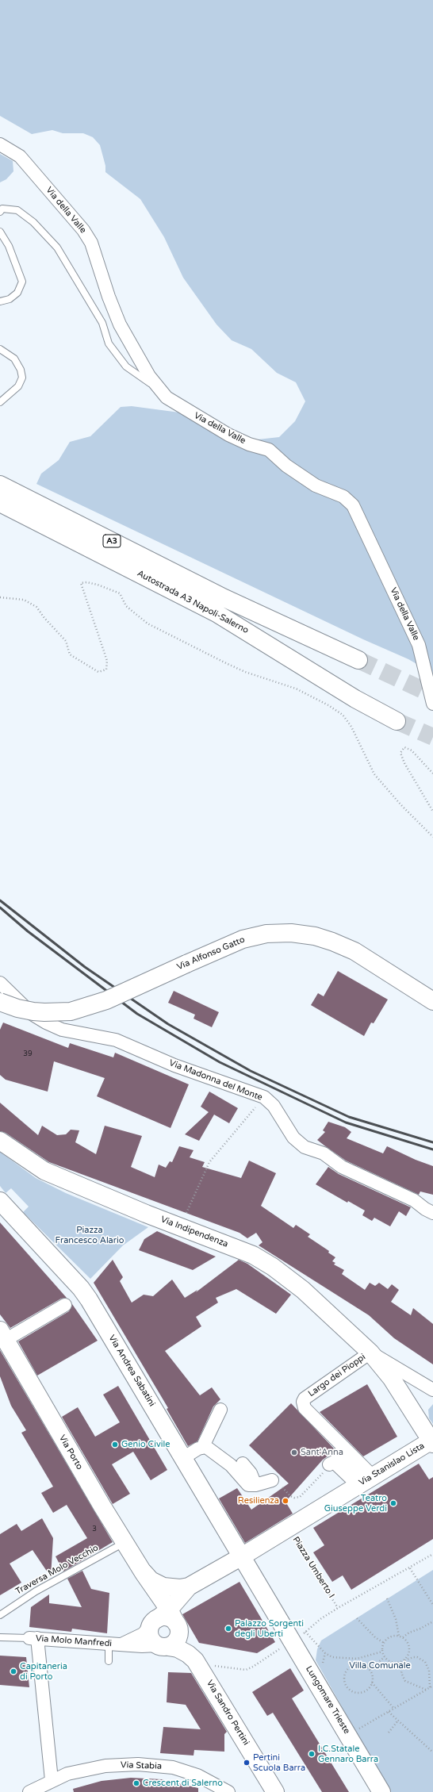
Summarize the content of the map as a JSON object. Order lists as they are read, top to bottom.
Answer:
{
  "streets": {
    "main road": [
      "A3",
      "Autostrada A3 Napoli-Salerno",
      "Via Alfonso Gatto",
      "Via Indipendenza",
      "Via Andrea Sabatini",
      "Via Porto",
      "Via Stanislao Lista",
      "Piazza Umberto I",
      "Lungomare Trieste",
      "Via Sandro Pertini"
    ],
    "street": [
      "Via della Valle",
      "Via Madonna del Monte",
      "Largo dei Pioppi",
      "Via Molo Manfredi",
      "Via Stabia"
    ],
    "lane": ["Traversa Molo Vecchio"]
  },
  "crossings": [
    ["Via Indipendenza", "Largo dei Pioppi"],
    ["Via Indipendenza", "Via Stanislao Lista"],
    ["Via Andrea Sabatini", "Piazza Umberto I"],
    ["Largo dei Pioppi", "Via Stanislao Lista"],
    ["Via Porto", "Traversa Molo Vecchio"],
    ["Via Porto", "Via Molo Manfredi"],
    ["Via Porto", "Via Sandro Pertini"],
    ["Via Stanislao Lista", "Piazza Umberto I"],
    ["Via Molo Manfredi", "Via Sandro Pertini"]
  ],
  "parks": ["Piazza Francesco Alario", "Villa Comunale"],
  "places": [
    "Genio Civile",
    "Sant'Anna",
    "Resilienza",
    "Teatro Giuseppe Verdi",
    "Palazzo Sorgenti degli Uberti",
    "Capitaneria di Porto",
    "I.C.Statale Gennaro Barra",
    "Pertini Scuola Barra",
    "Crescent di Salerno"
  ],
  "house_numbers": ["39", "3"]
}
